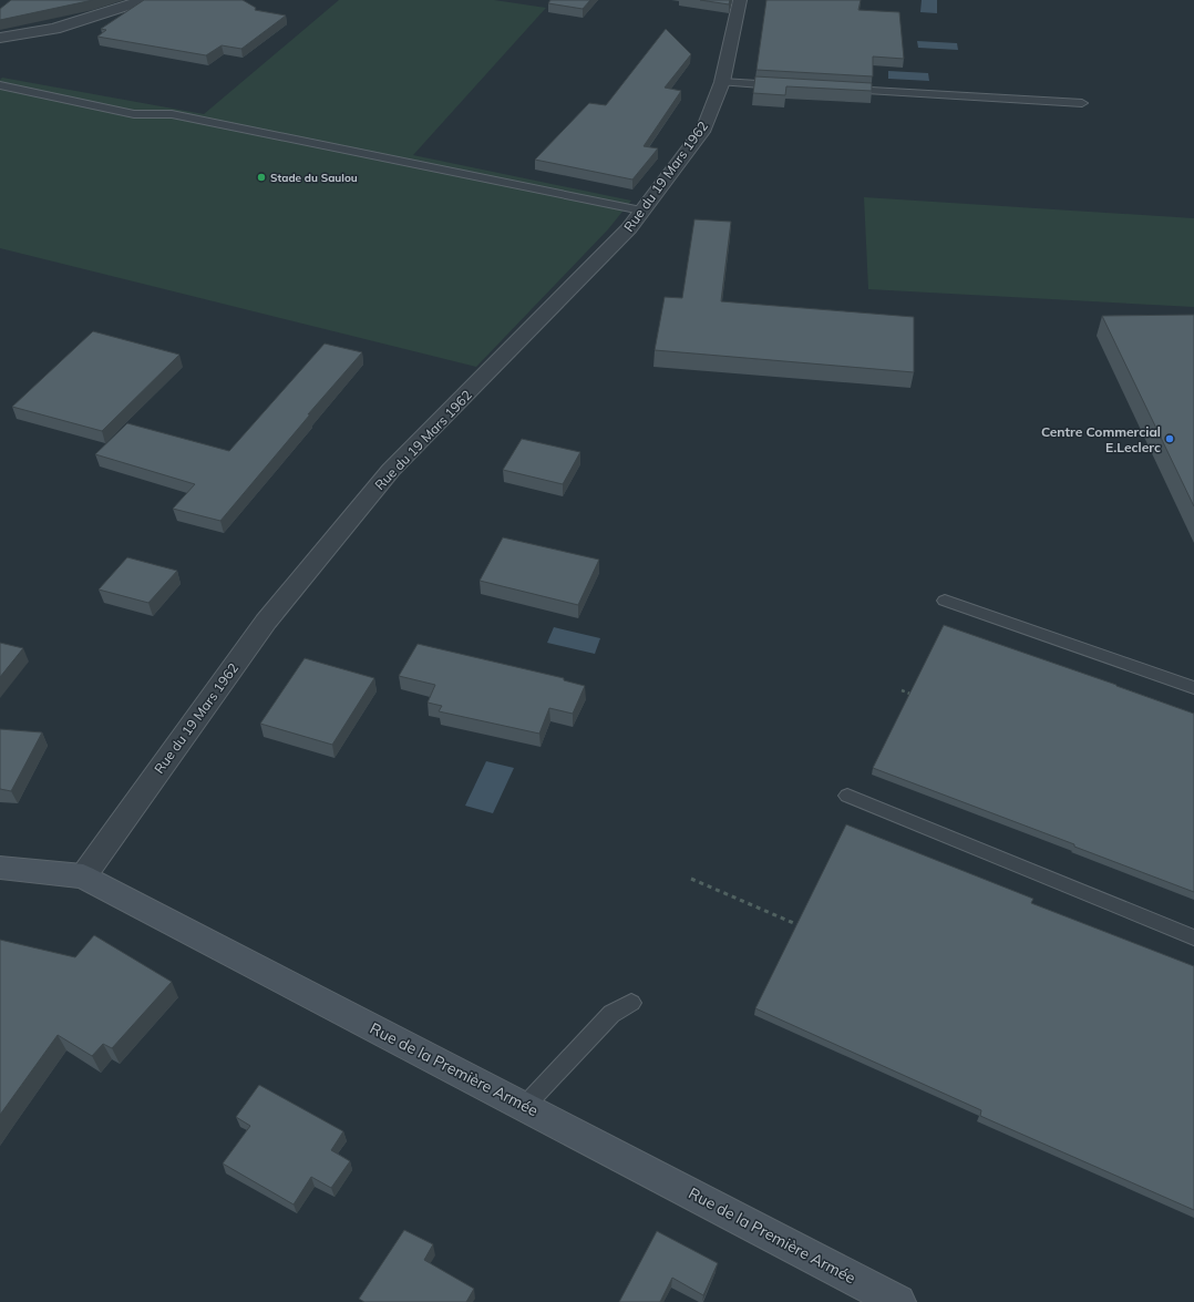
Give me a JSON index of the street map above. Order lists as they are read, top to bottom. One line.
{"streets":{"street":["Rue du 19 Mars 1962","Rue de la Première Armée"]},"crossings":[["Rue du 19 Mars 1962","Rue de la Première Armée"]],"places":["Stade du Saulou","Centre Commercial E.Leclerc"]}
